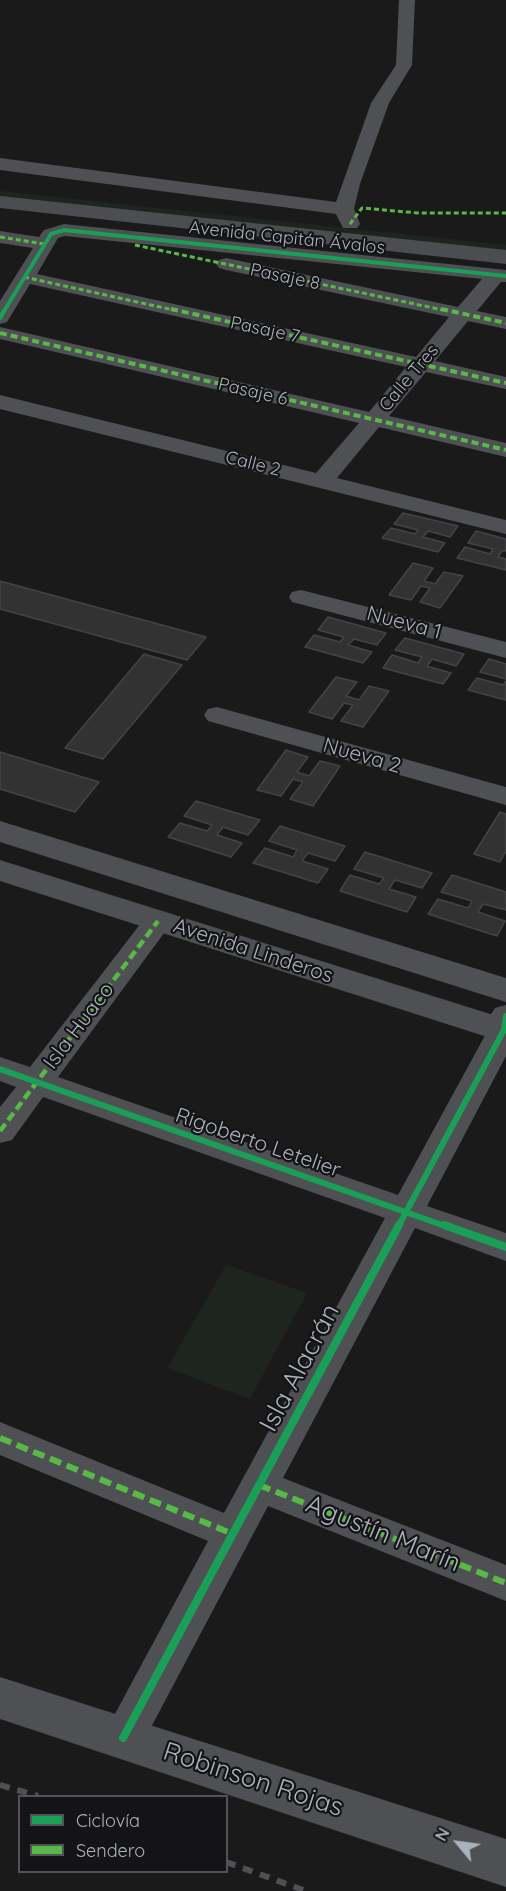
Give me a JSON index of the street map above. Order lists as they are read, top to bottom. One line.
{"streets":{"highway":["Avenida Capitán Ávalos"],"street":["Pasaje 8","Pasaje 7","Calle Tres","Pasaje 6","Calle 2","Nueva 1","Nueva 2","Avenida Linderos","Isla Huaco","Rigoberto Letelier","Isla Alacrán","Agustín Marín","Robinson Rojas"]},"crossings":[["Avenida Capitán Ávalos","Pasaje 8"],["Avenida Capitán Ávalos","Calle Tres"],["Pasaje 8","Calle Tres"],["Pasaje 7","Calle Tres"],["Calle Tres","Pasaje 6"],["Calle Tres","Calle 2"],["Avenida Linderos","Isla Huaco"],["Avenida Linderos","Isla Alacrán"],["Isla Huaco","Rigoberto Letelier"],["Rigoberto Letelier","Isla Alacrán"],["Isla Alacrán","Agustín Marín"],["Isla Alacrán","Robinson Rojas"]],"legend":["Ciclovía","Sendero"],"north":"top left"}
